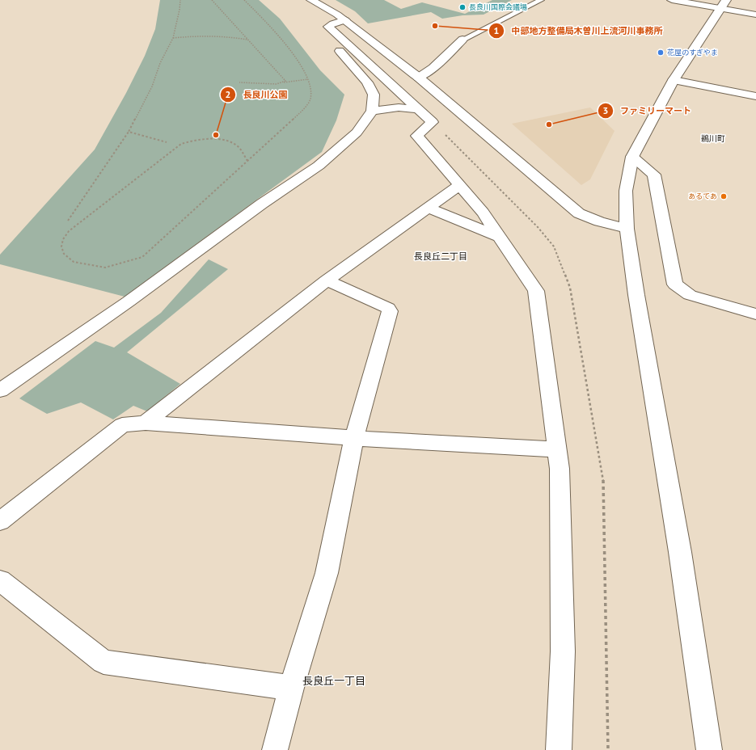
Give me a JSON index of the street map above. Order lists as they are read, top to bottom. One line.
{"districts":["鵜川町","長良丘二丁目","長良丘一丁目"],"places":["長良川国際会議場","中部地方整備局木曽川上流河川事務所","花屋のすぎやま","ファミリーマート","長良川公園","あるてあ"]}
